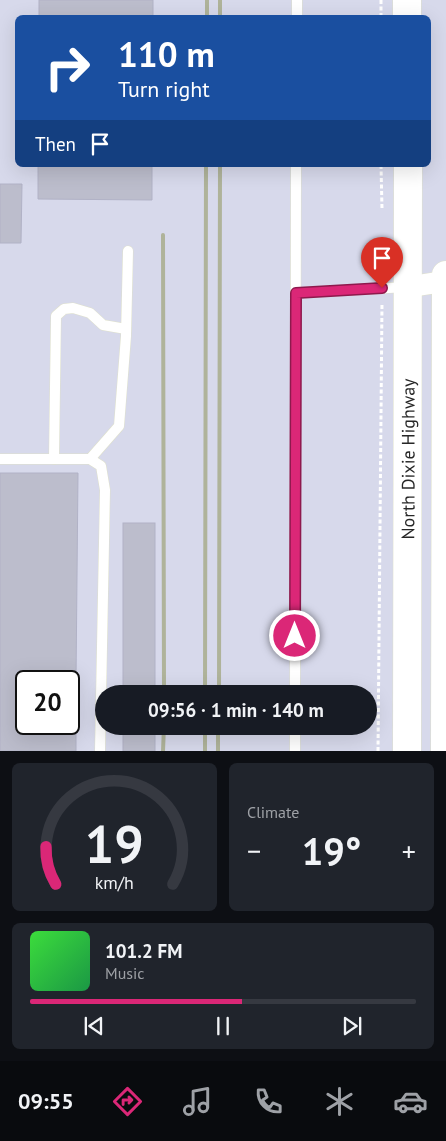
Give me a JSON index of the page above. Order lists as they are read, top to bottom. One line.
{"streets":{"main road":["North Dixie Highway"]},"page":{"turn":["110 m","Turn right"],"then":"Then","limit":"20","trip":"09:56 · 1 min · 140 m","tile":"Climate","heat":["−","19°","+"],"song":["101.2 FM","Music"],"tabs":"09:55","gauge":["19","km/h"]}}
